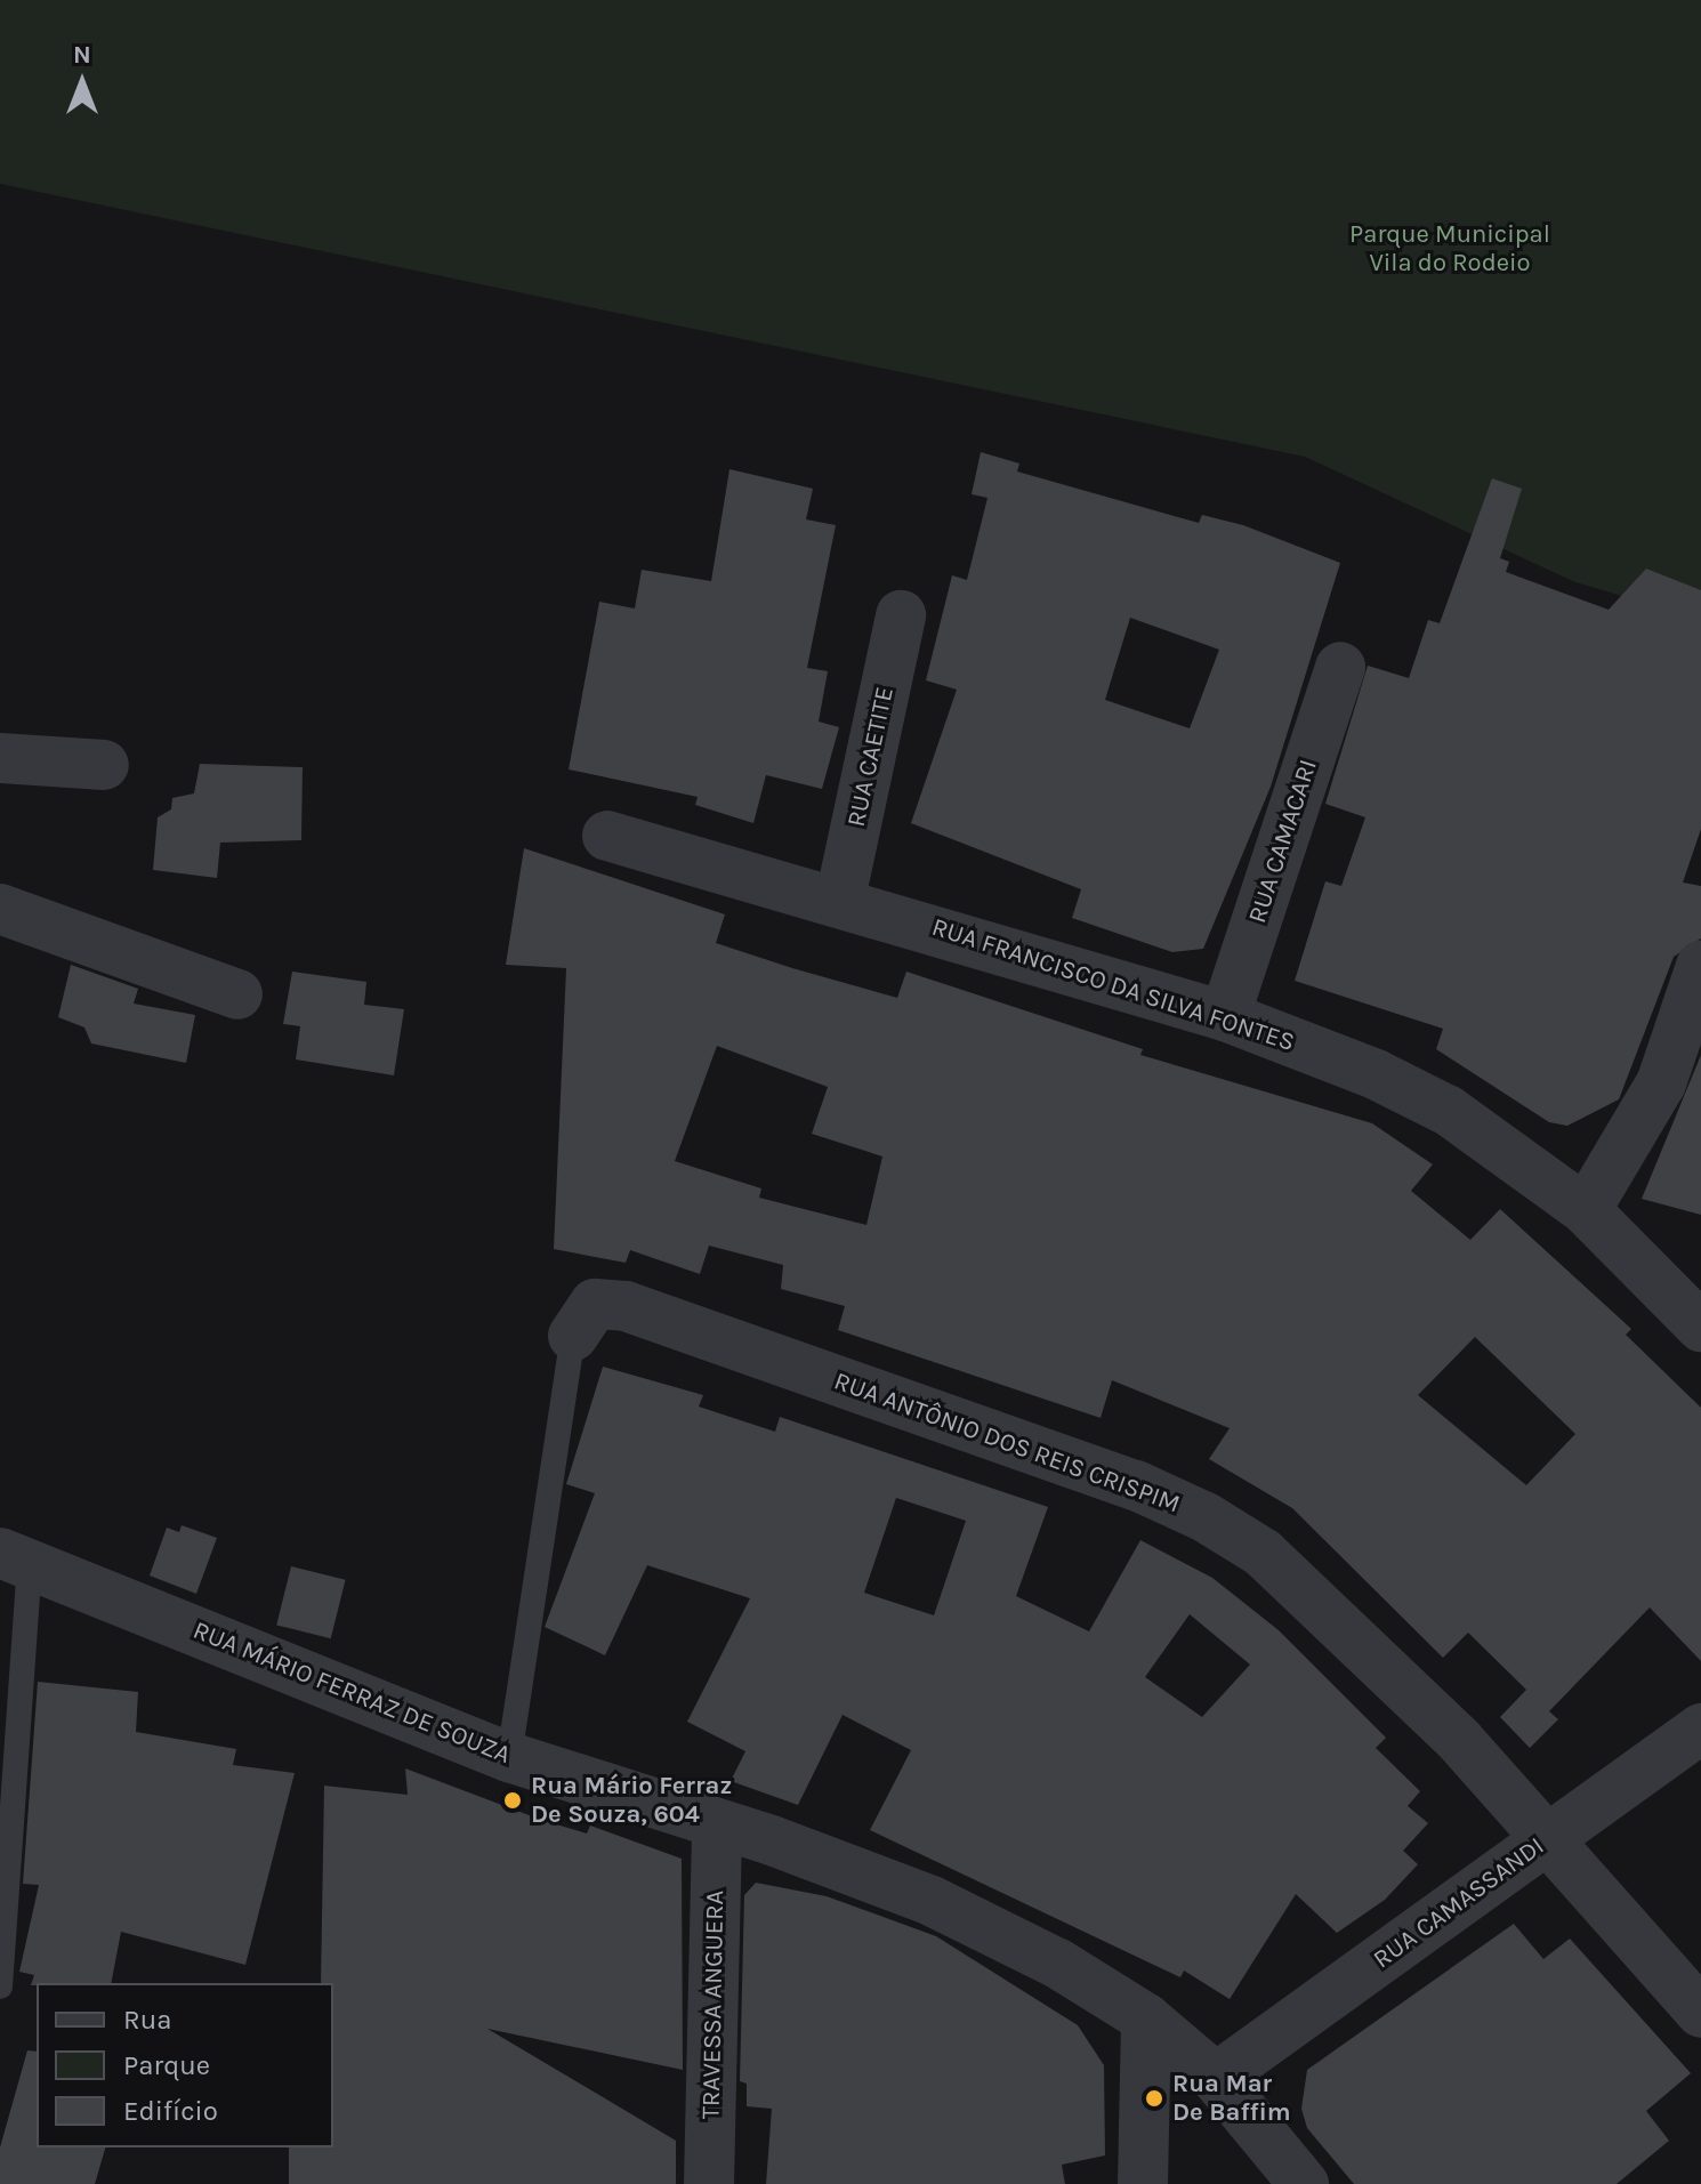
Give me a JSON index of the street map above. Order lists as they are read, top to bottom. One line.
{"streets":{"street":["RUA CAETITE","RUA CAMACARI","RUA FRANCISCO DA SILVA FONTES","RUA ANTÔNIO DOS REIS CRISPIM","RUA MÁRIO FERRAZ DE SOUZA","RUA CAMASSANDI","TRAVESSA ANGUERA"]},"crossings":[["RUA CAETITE","RUA FRANCISCO DA SILVA FONTES"],["RUA CAMACARI","RUA FRANCISCO DA SILVA FONTES"],["RUA ANTÔNIO DOS REIS CRISPIM","RUA CAMASSANDI"],["RUA MÁRIO FERRAZ DE SOUZA","RUA CAMASSANDI"],["RUA MÁRIO FERRAZ DE SOUZA","TRAVESSA ANGUERA"]],"parks":["Parque Municipal Vila do Rodeio"],"places":["Rua Mário Ferraz De Souza, 604","Rua Mar De Baffim"],"legend":["Rua","Parque","Edifício"],"north":"top"}
